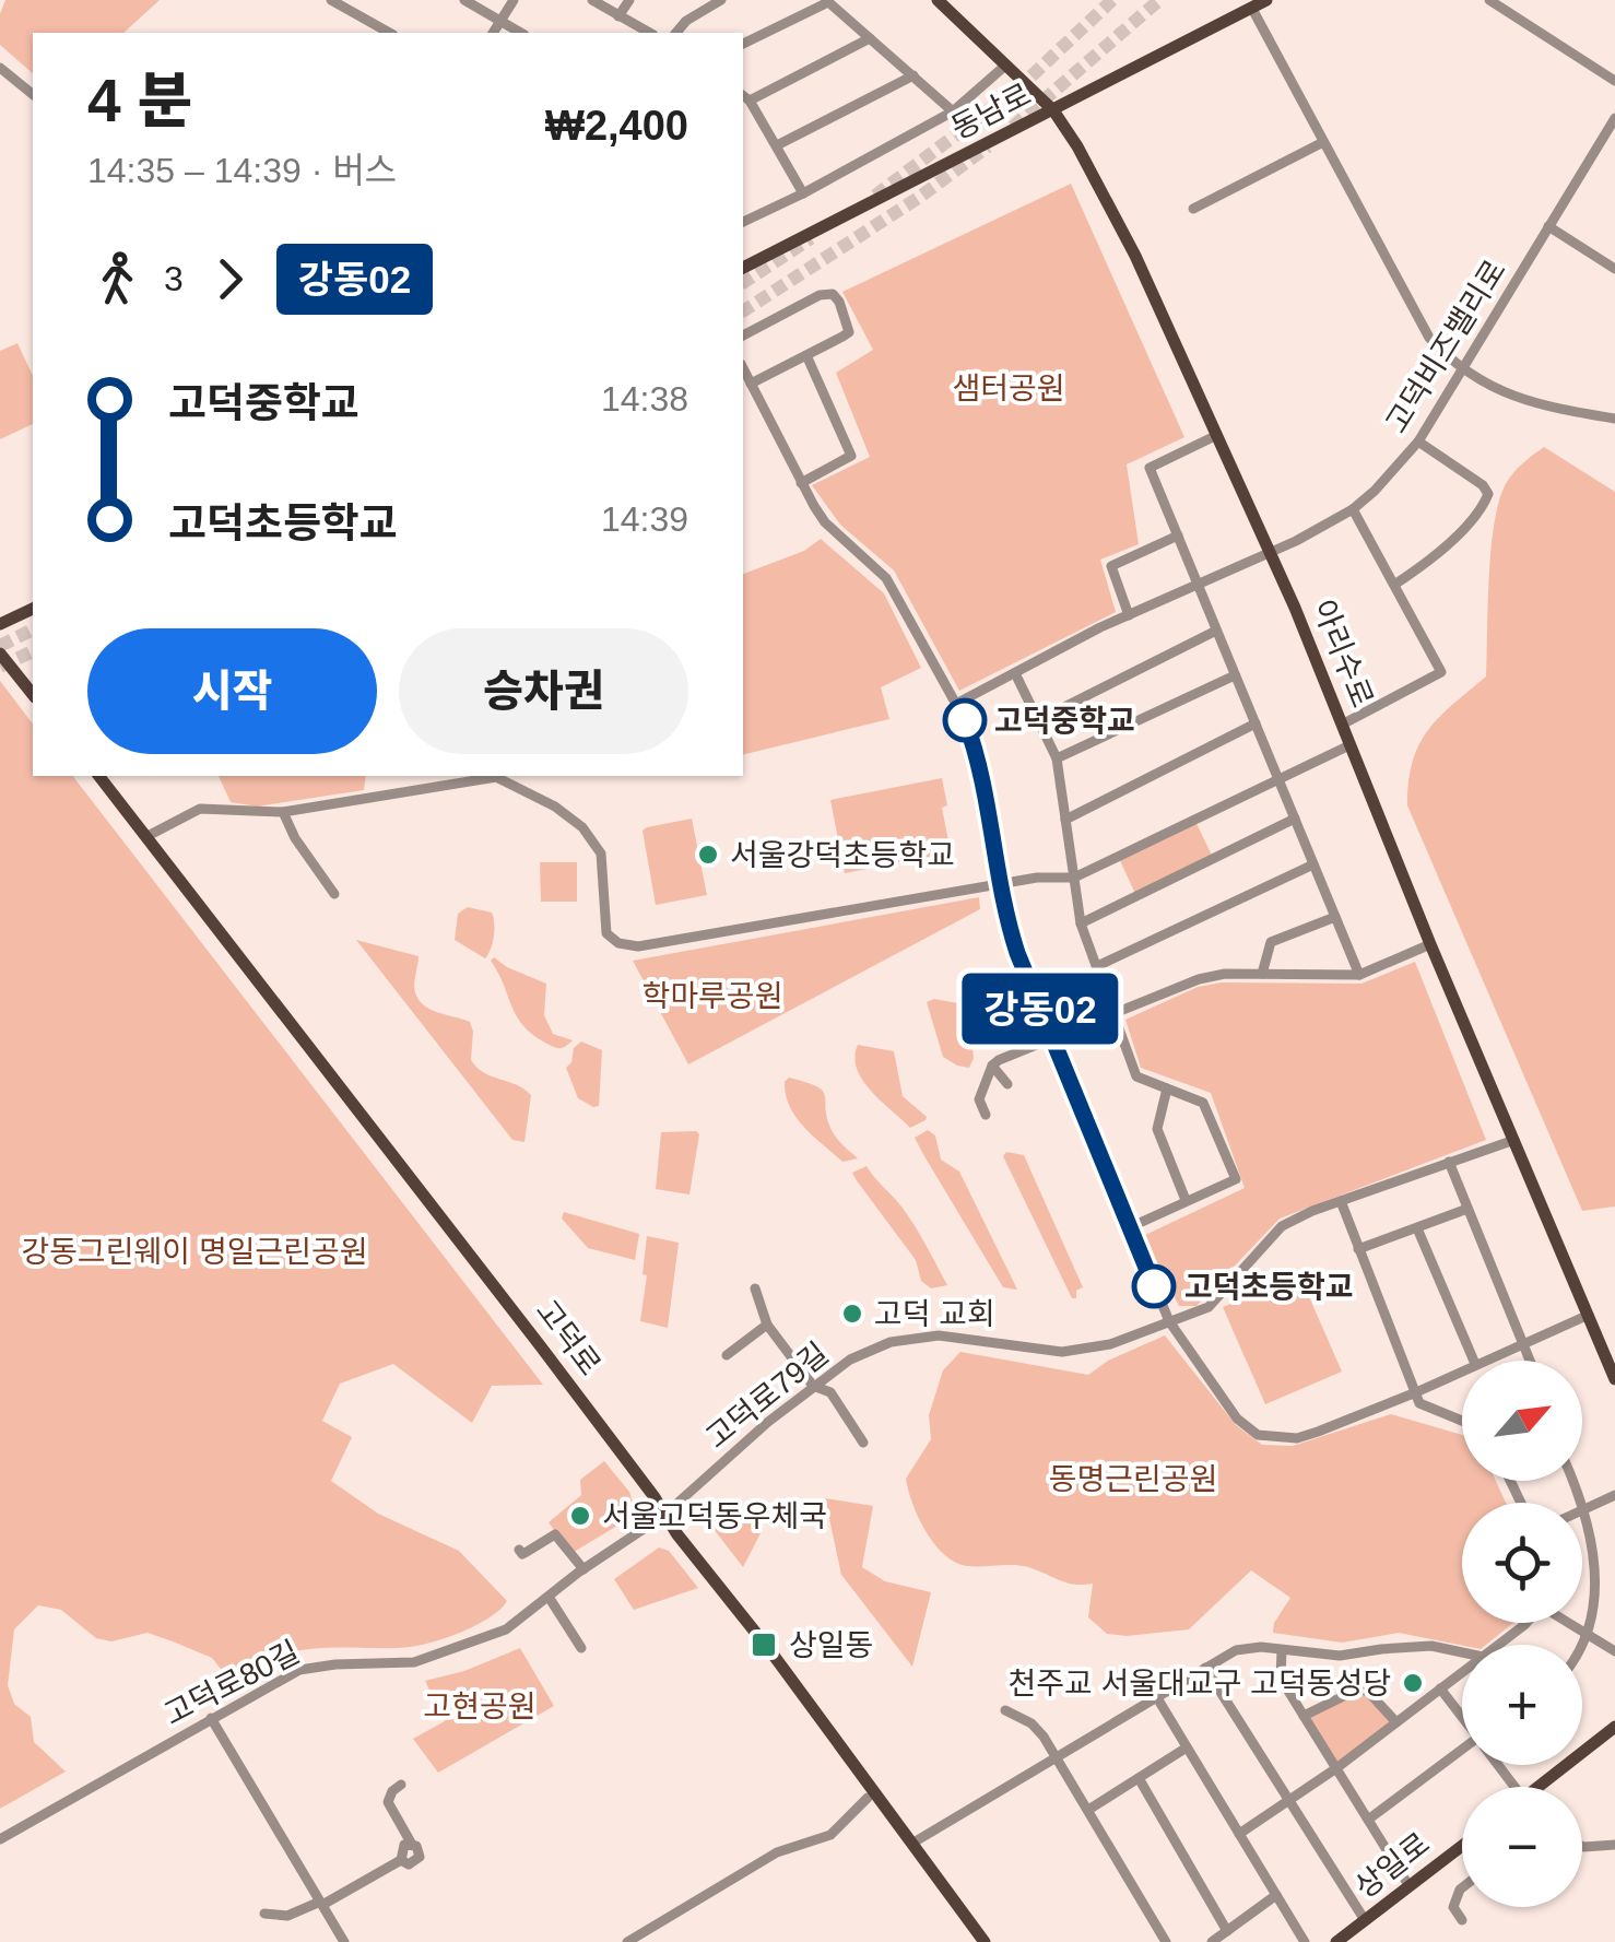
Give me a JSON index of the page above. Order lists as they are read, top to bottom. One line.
{"streets":{"main road":["동남로","아리수로","고덕로","상일로"],"street":["고덕비즈밸리로","고덕로79길","고덕로80길"]},"crossings":[["동남로","아리수로"],["고덕비즈밸리로","아리수로"],["아리수로","고덕로79길"],["고덕로","고덕로79길"],["고덕로","고덕로80길"],["고덕로79길","고덕로80길"]],"parks":["샘터공원","학마루공원","강동그린웨이 명일근린공원","동명근린공원","고현공원"],"places":{"other":["고덕중학교","서울강덕초등학교","고덕초등학교","고덕 교회","서울고덕동우체국","천주교 서울대교구 고덕동성당"],"transit":["상일동"]},"lines":["bus line 강동02"],"north":"top right","page":{"on_map":"강동02","heading":["4 분","14:35 – 14:39 · 버스","₩2,400"],"legs":["3","강동02"],"list":[{"name":"고덕중학교","value":"14:38"},{"name":"고덕초등학교","value":"14:39"}],"buttons":["시작","승차권"],"map_buttons":["+","−"]}}
